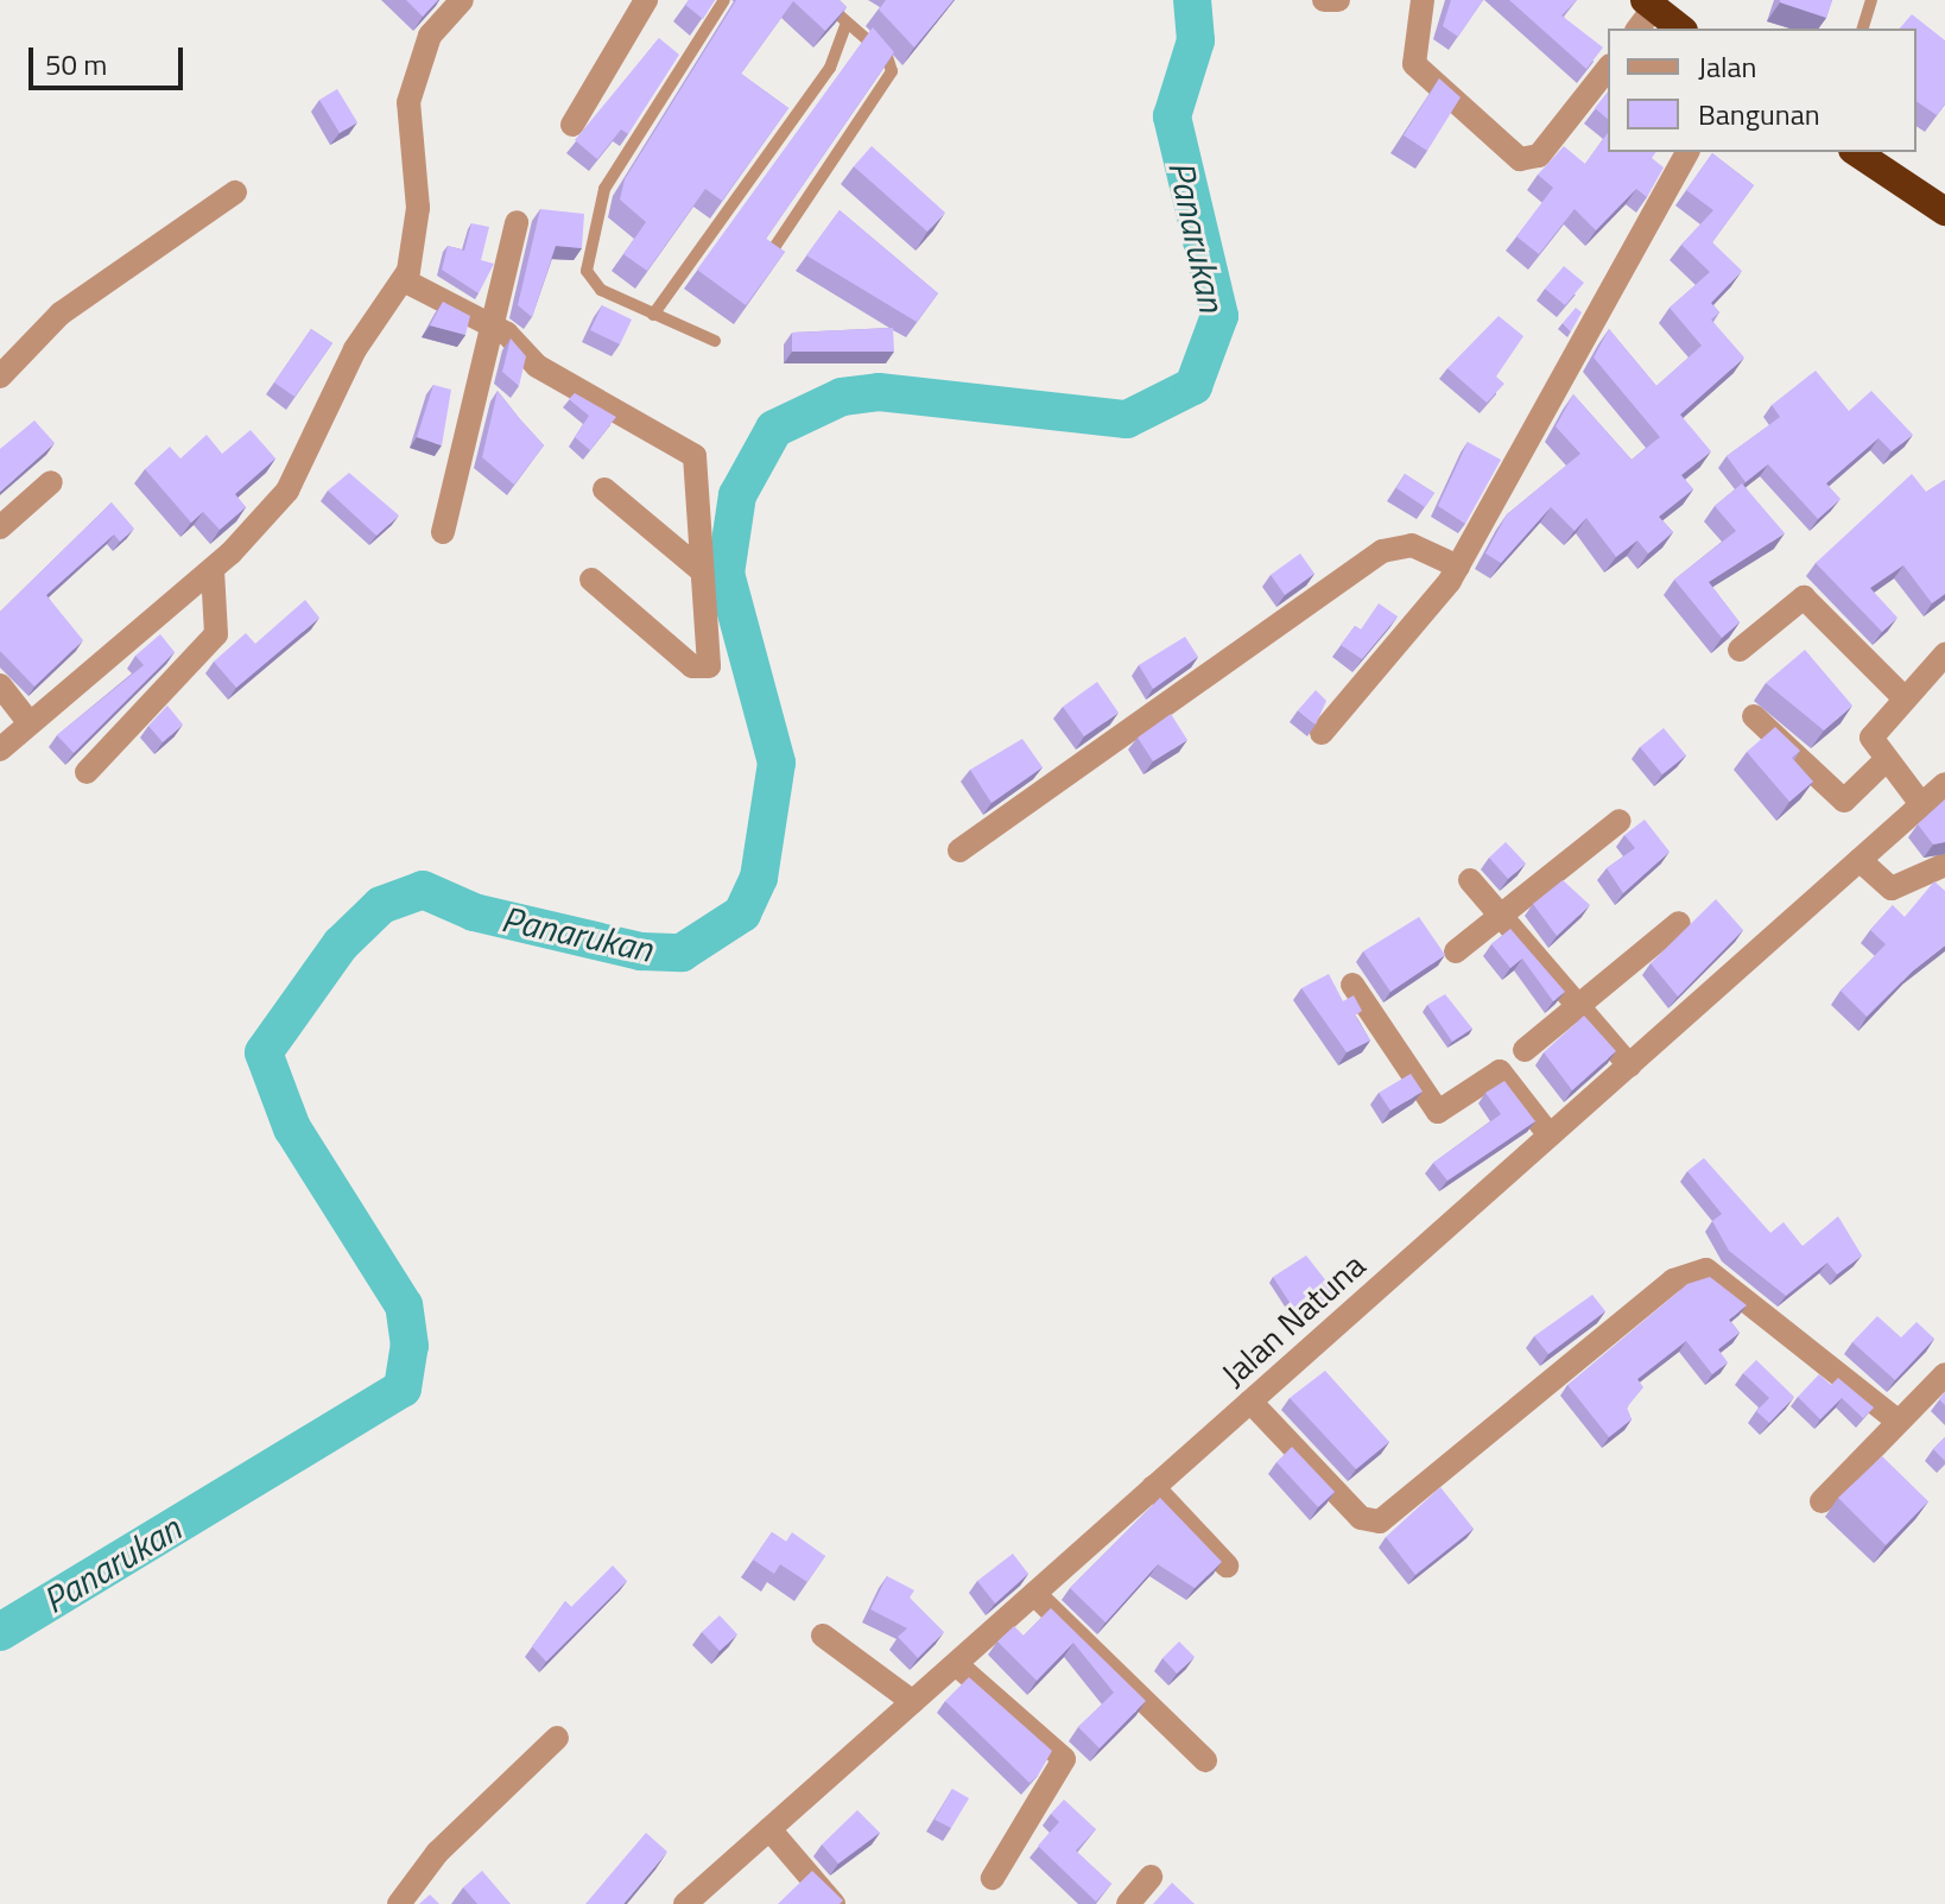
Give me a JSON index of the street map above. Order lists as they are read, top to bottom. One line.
{"streets":{"street":["Jalan Natuna"]},"water":["Panarukan"],"legend":["Jalan","Bangunan"],"scale_bar":"50 m"}
